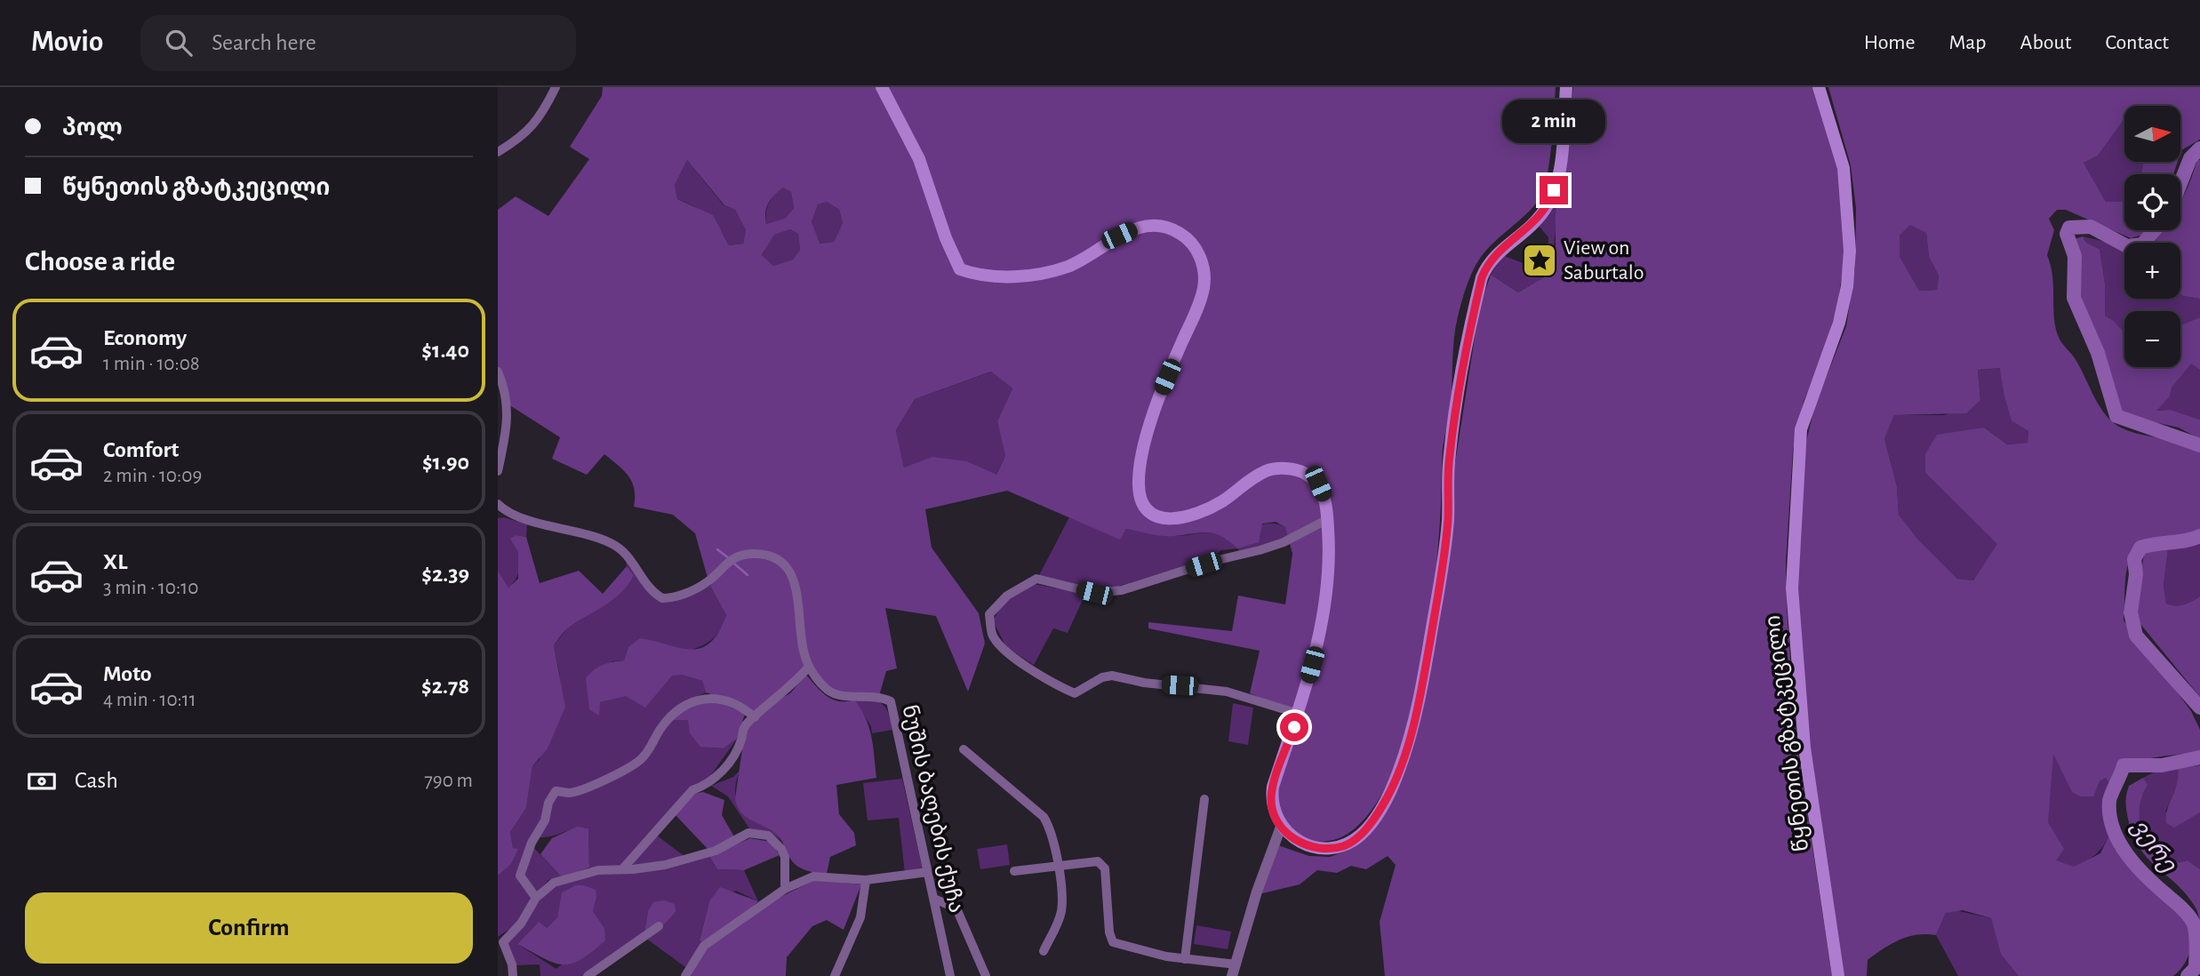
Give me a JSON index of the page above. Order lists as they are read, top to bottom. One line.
{"streets":{"main road":["წყნეთის გზატკეცილი"],"street":["ნუშის ბაღების ქუჩა"]},"water":["ვერე"],"places":{"place":["View on Saburtalo"]},"north":"right","page":{"header":"Movio","search":"Search here","nav":["Home","Map","About","Contact"],"banner":["პოლ","წყნეთის გზატკეცილი"],"bubble":"2 min","map_buttons":["+","−"],"heading":"Choose a ride","list":[{"name":"Economy","note":"1 min · 10:08","value":"$1.40"},{"name":"Comfort","note":"2 min · 10:09","value":"$1.90"},{"name":"XL","note":"3 min · 10:10","value":"$2.39"},{"name":"Moto","note":"4 min · 10:11","value":"$2.78"}],"pay":["Cash","790 m"],"buttons":"Confirm"}}
